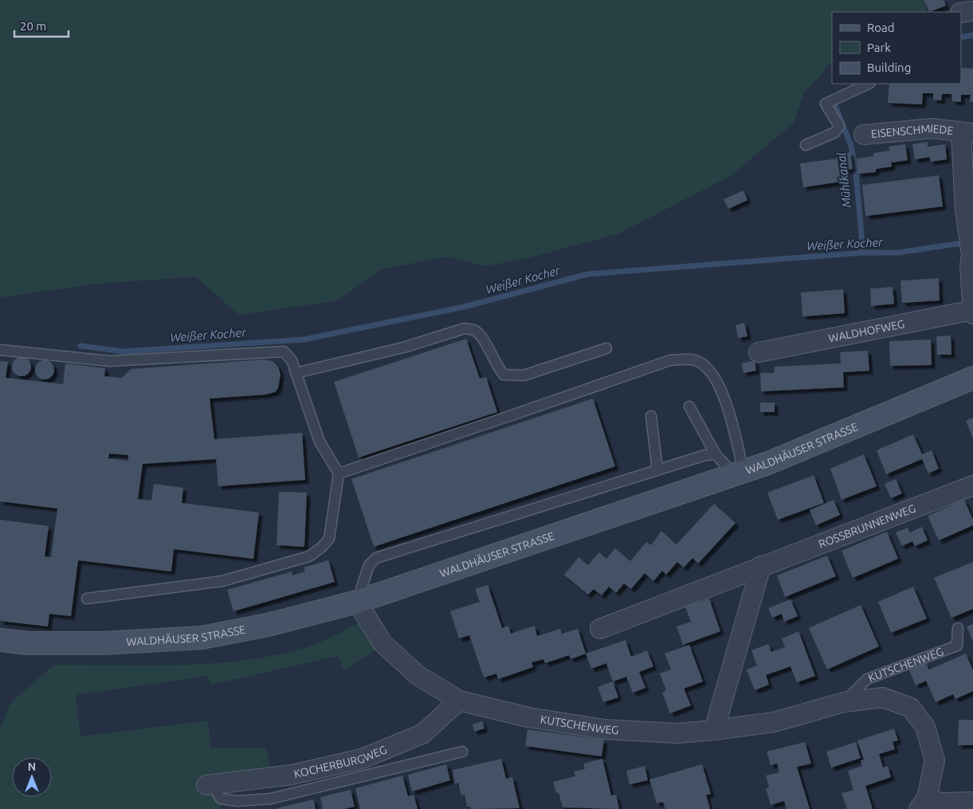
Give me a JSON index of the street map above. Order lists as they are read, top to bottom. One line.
{"streets":{"street":["EISENSCHMIEDE","WALDHOFWEG","WALDHÄUSER STRASSE","ROSSBRUNNENWEG","KUTSCHENWEG","KOCHERBURGWEG"]},"crossings":[["WALDHÄUSER STRASSE","KUTSCHENWEG"],["KUTSCHENWEG","KOCHERBURGWEG"]],"water":["Mühlkanal","Weißer Kocher"],"legend":["Road","Park","Building"],"scale_bar":"20 m","north":"top"}
